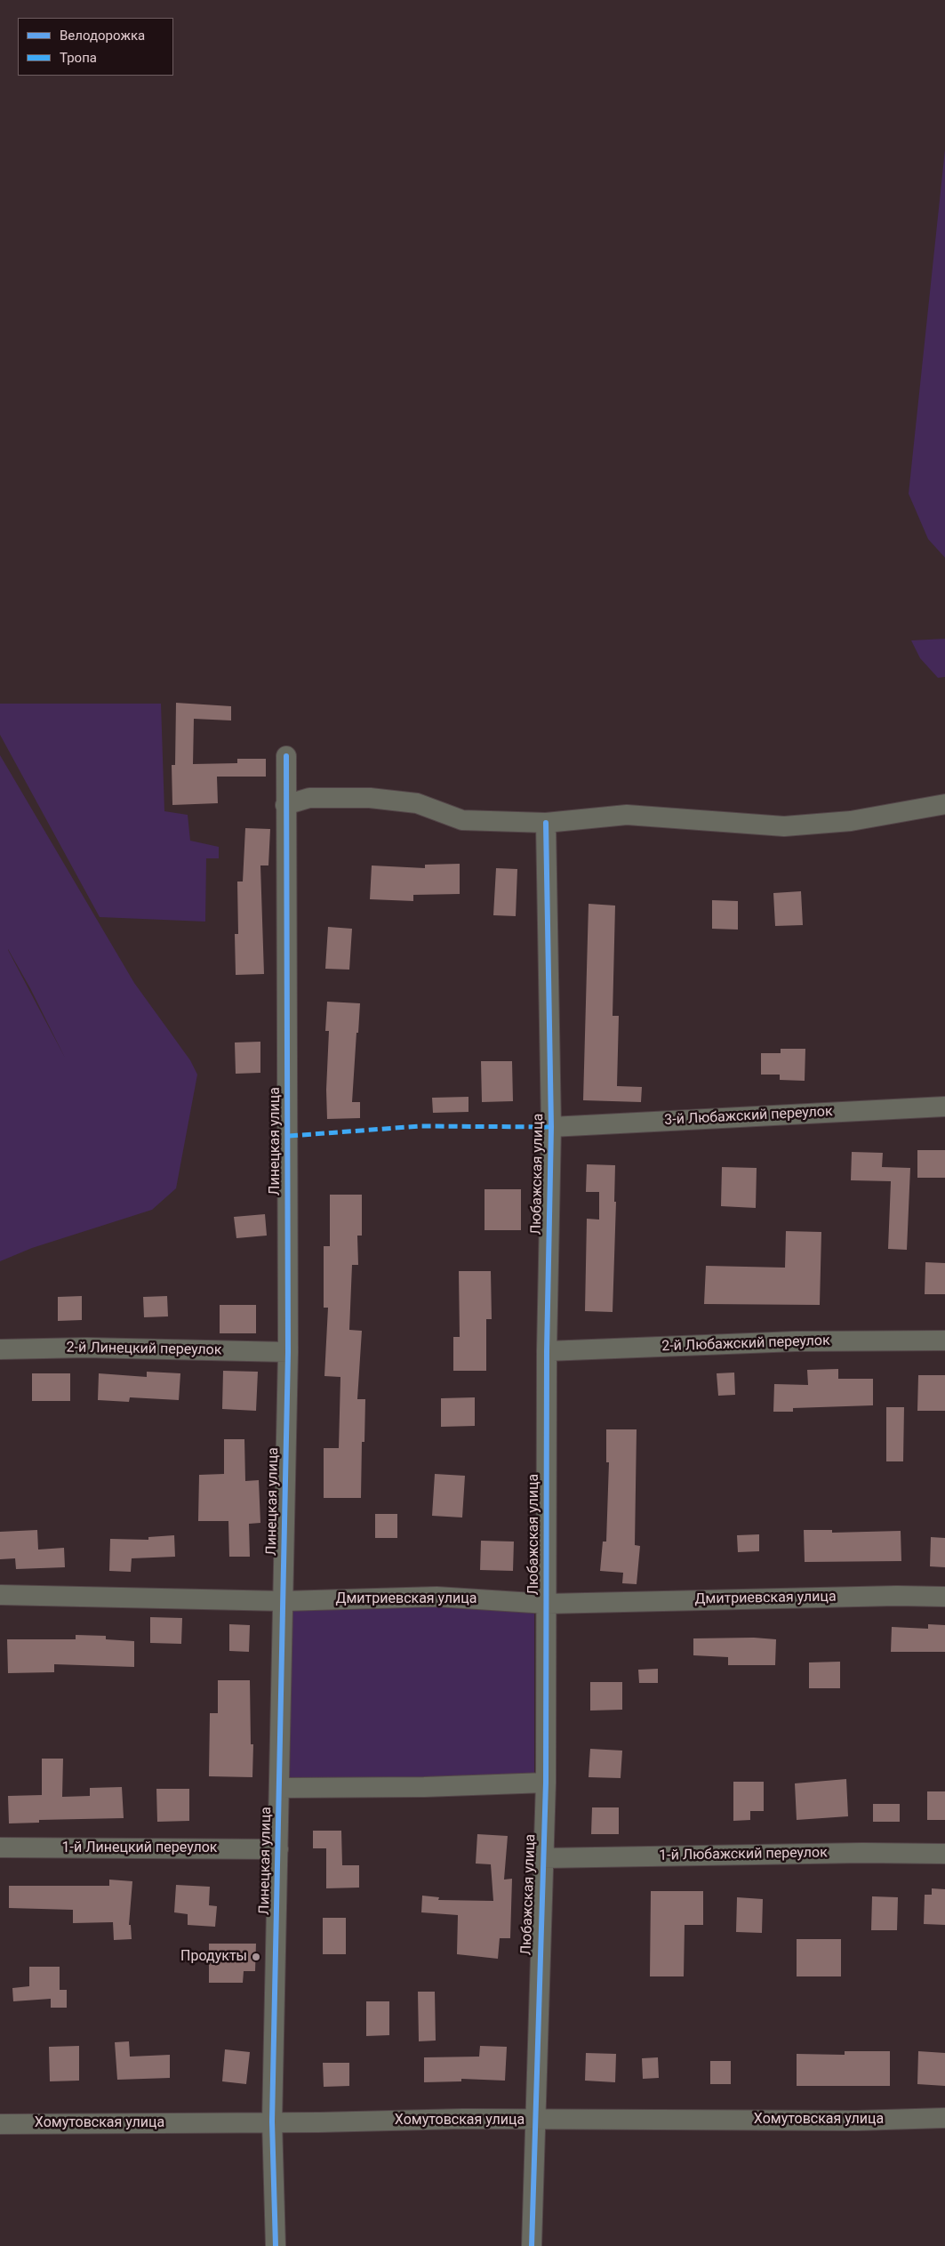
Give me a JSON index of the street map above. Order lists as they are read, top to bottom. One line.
{"streets":{"street":["3-й Любажский переулок","Линецкая улица","Любажская улица","2-й Любажский переулок","2-й Линецкий переулок","Дмитриевская улица","1-й Линецкий переулок","1-й Любажский переулок","Хомутовская улица"]},"crossings":[["3-й Любажский переулок","Любажская улица"],["Линецкая улица","2-й Линецкий переулок"],["Линецкая улица","Дмитриевская улица"],["Линецкая улица","1-й Линецкий переулок"],["Линецкая улица","Хомутовская улица"],["Любажская улица","2-й Любажский переулок"],["Любажская улица","Дмитриевская улица"],["Любажская улица","1-й Любажский переулок"],["Любажская улица","Хомутовская улица"]],"places":["Продукты"],"legend":["Велодорожка","Тропа"]}
